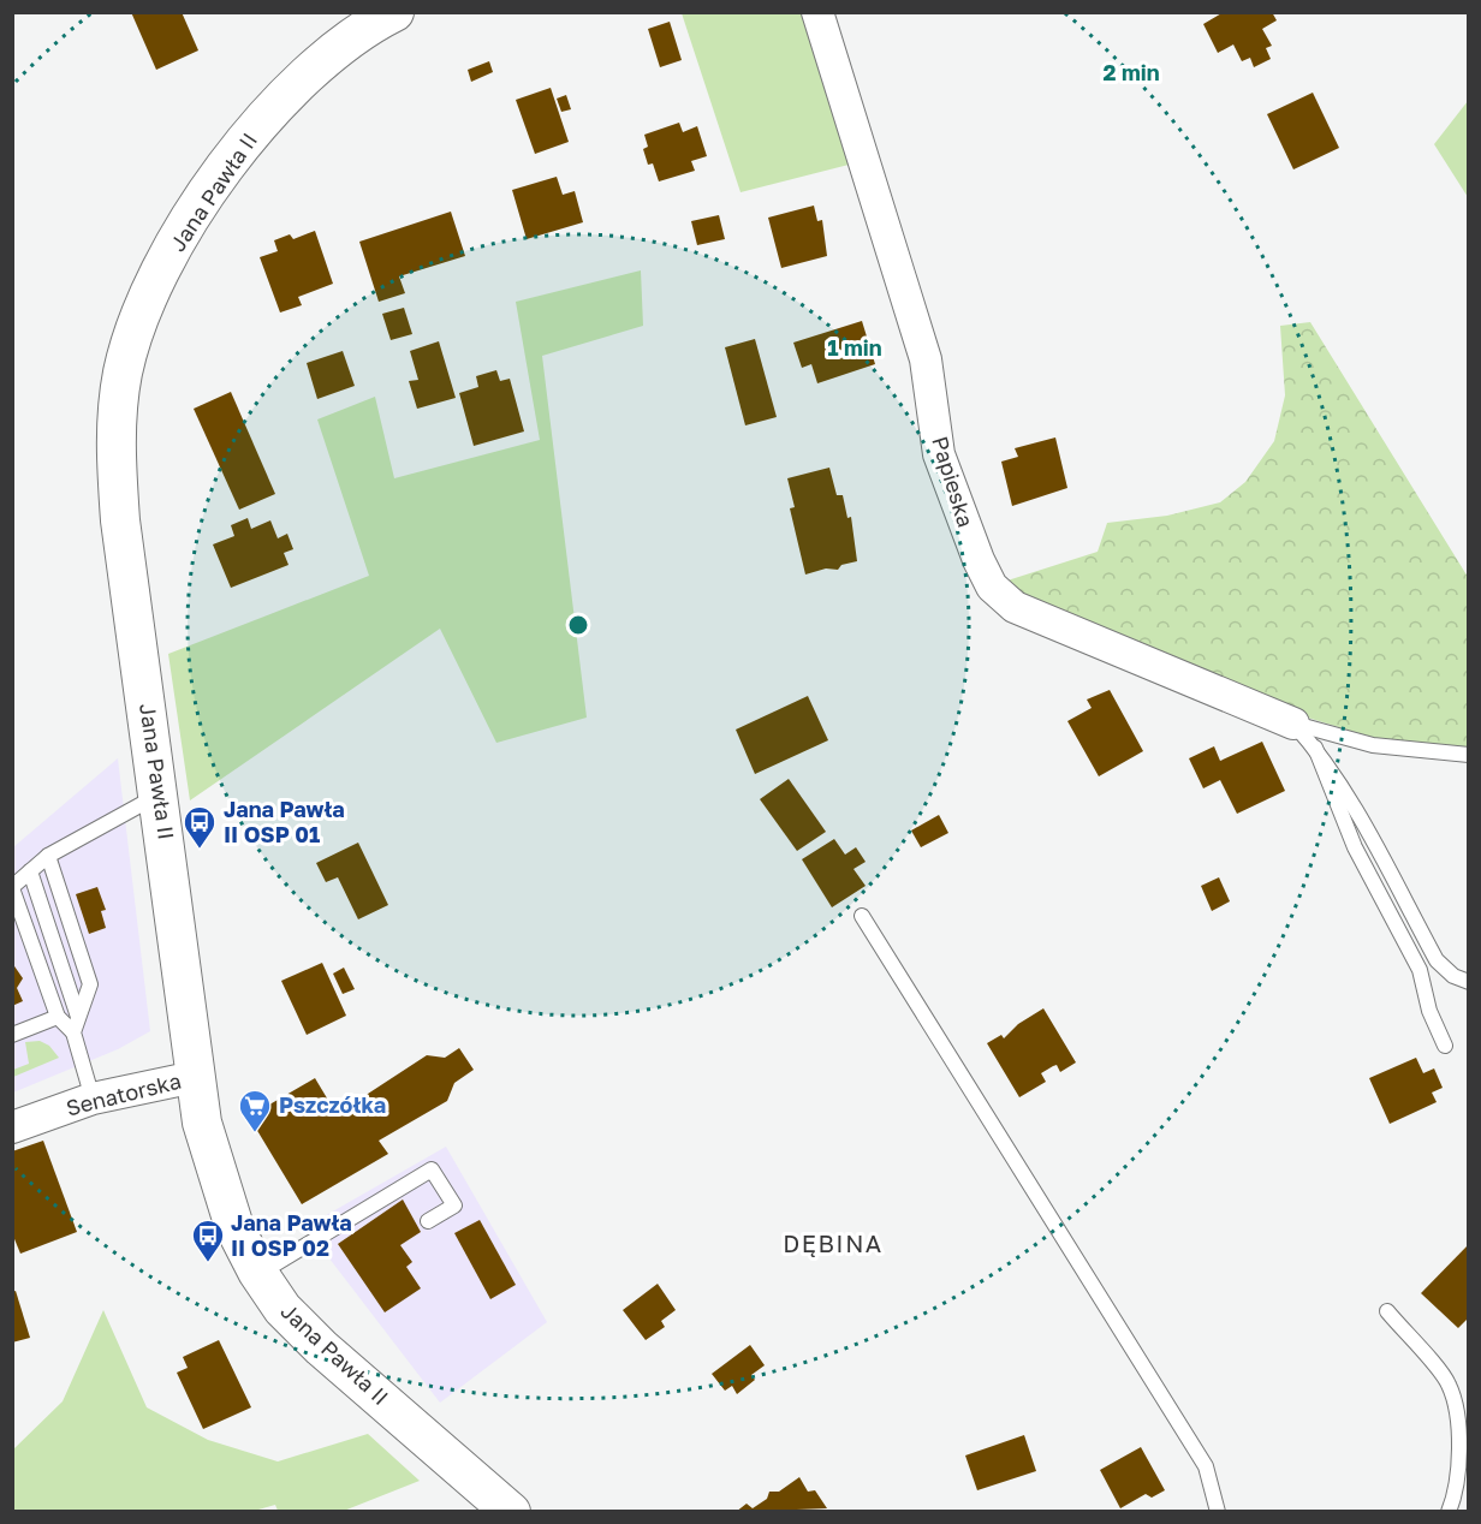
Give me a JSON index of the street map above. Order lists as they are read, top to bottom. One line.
{"streets":{"street":["Jana Pawła II","Papieska","Senatorska"]},"crossings":[["Jana Pawła II","Senatorska"]],"districts":["DĘBINA"],"places":{"bus stop":["Jana Pawła II OSP 01","Jana Pawła II OSP 02"],"supermarket":["Pszczółka"]},"rings":["2 min","1 min"]}
